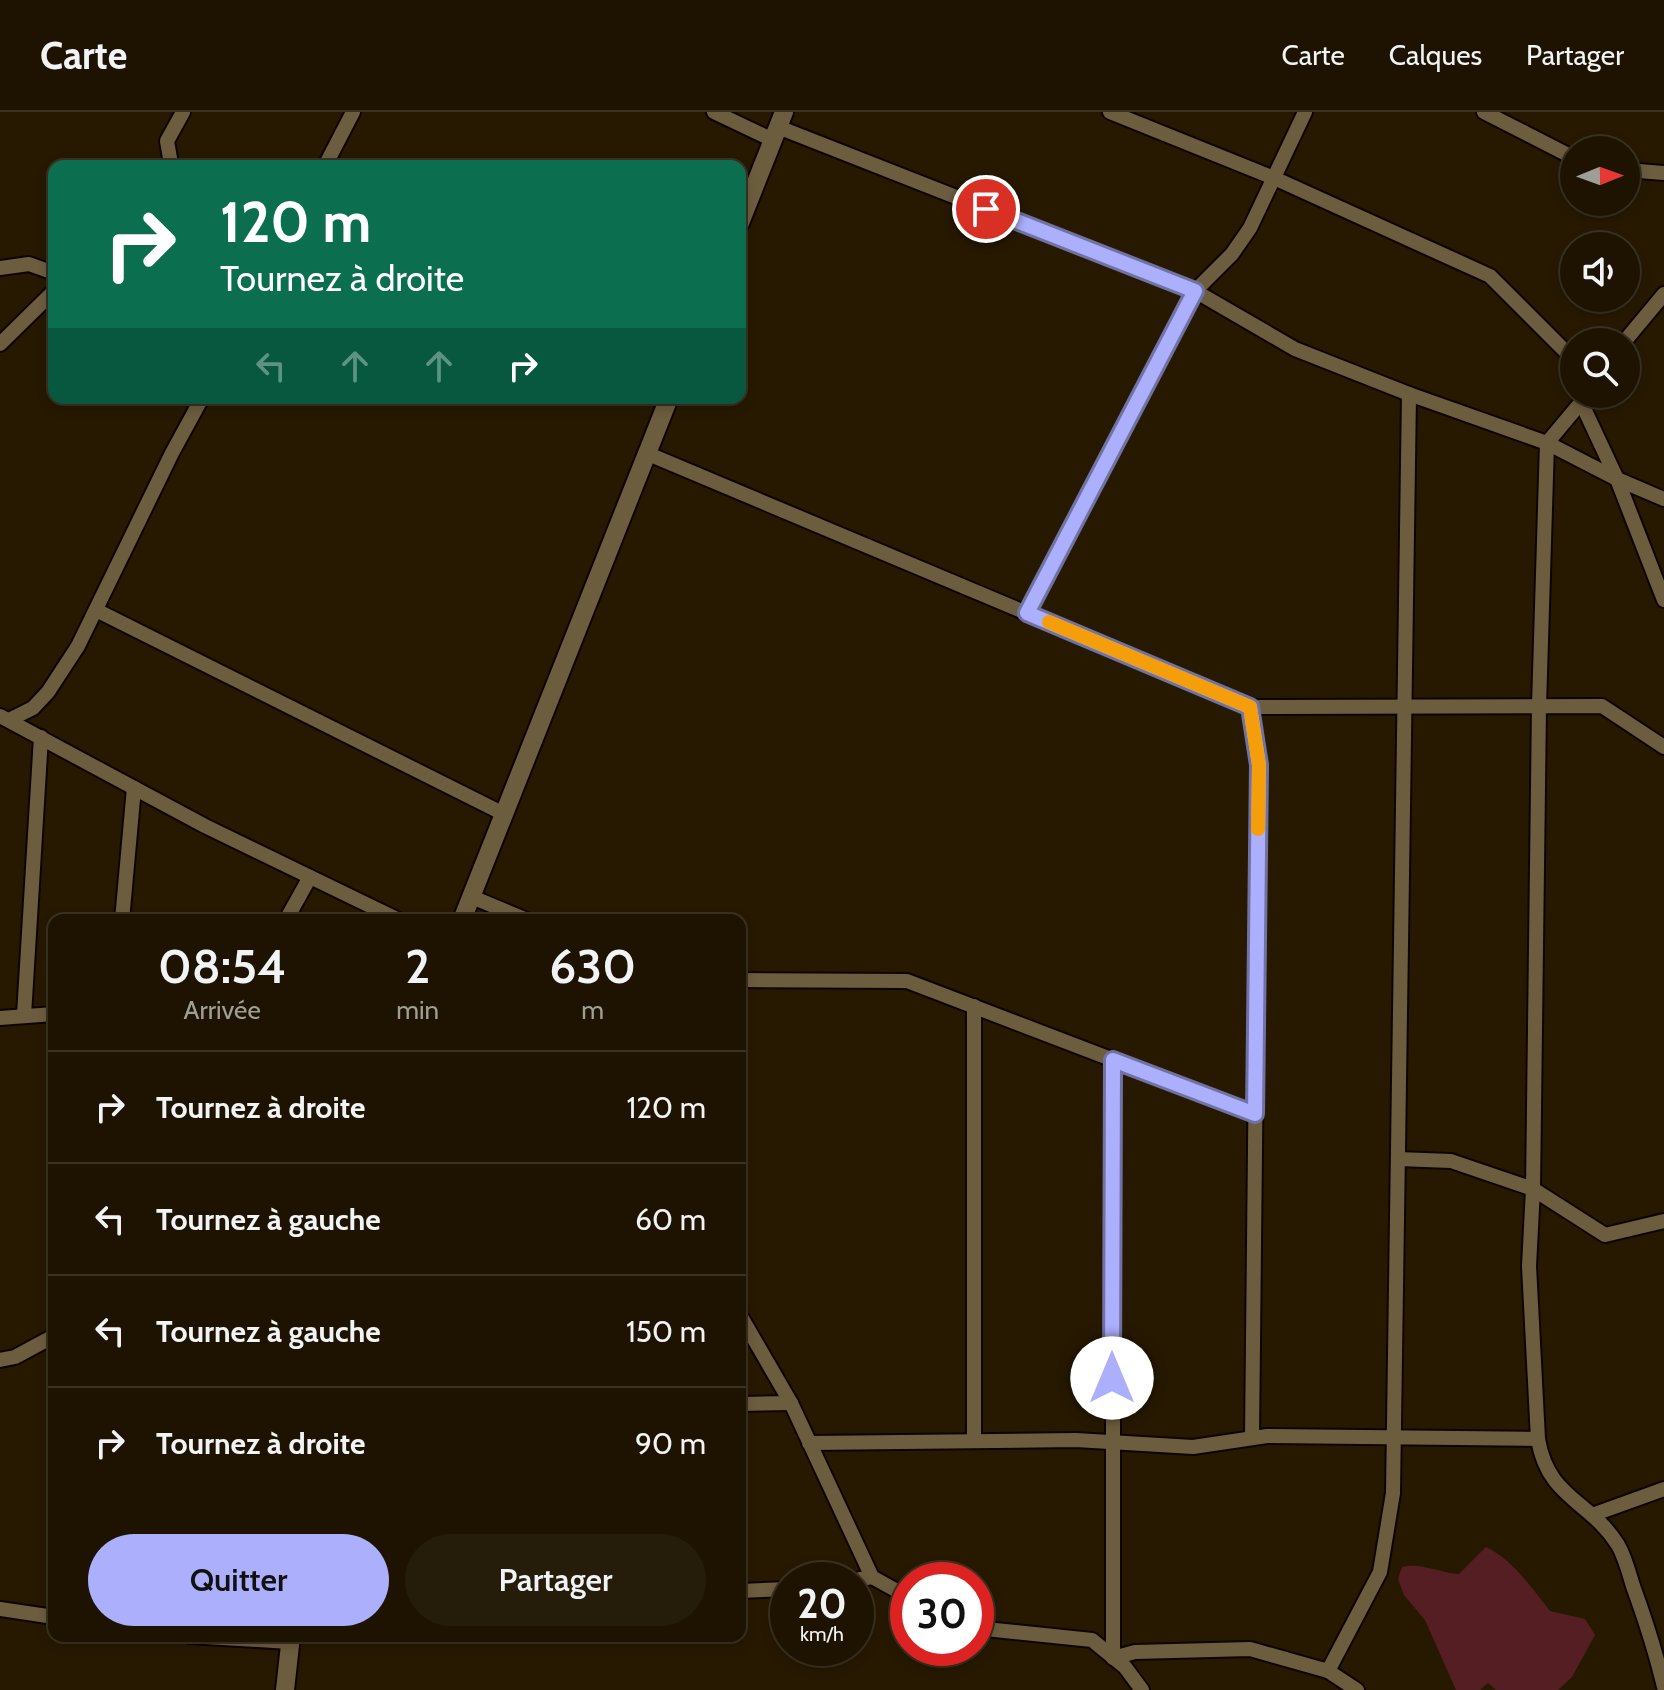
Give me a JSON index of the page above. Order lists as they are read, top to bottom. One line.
{"north":"right","page":{"header":"Carte","nav":["Carte","Calques","Partager"],"turn":["120 m","Tournez à droite"],"eta":["08:54","Arrivée","2","min","630","m"],"list":[{"name":"Tournez à droite","value":"120 m"},{"name":"Tournez à gauche","value":"60 m"},{"name":"Tournez à gauche","value":"150 m"},{"name":"Tournez à droite","value":"90 m"}],"buttons":["Quitter","Partager"],"speed":"20 km/h","limit":"30"}}
